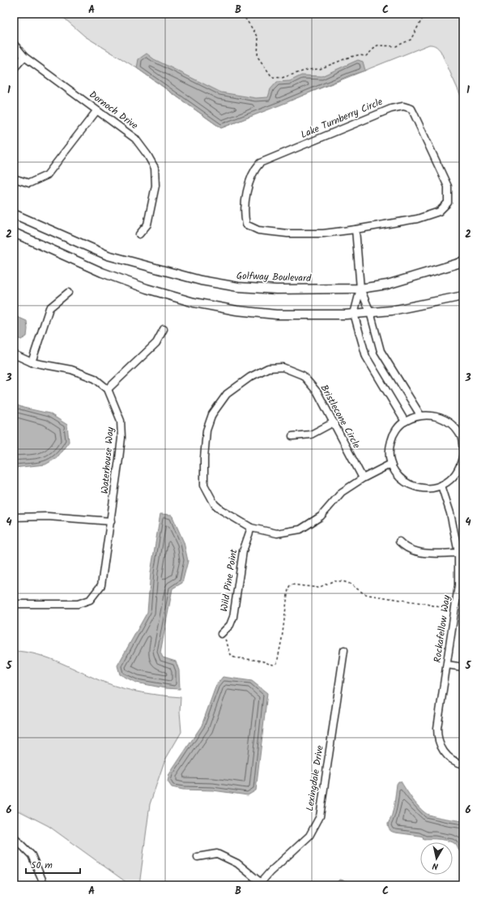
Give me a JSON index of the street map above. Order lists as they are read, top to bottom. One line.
{"streets":{"street":["Dornoch Drive","Lake Turnberry Circle","Golfway Boulevard","Bristlecone Circle","Waterhouse Way","Wild Pine Point","Rockafellow Way","Lexingdale Drive"]},"crossings":[["Bristlecone Circle","Wild Pine Point"],["Bristlecone Circle","Rockafellow Way"]],"scale_bar":"50 m","north":"bottom","grid":{"columns":["A","B","C"],"rows":["1","2","3","4","5","6"]}}
